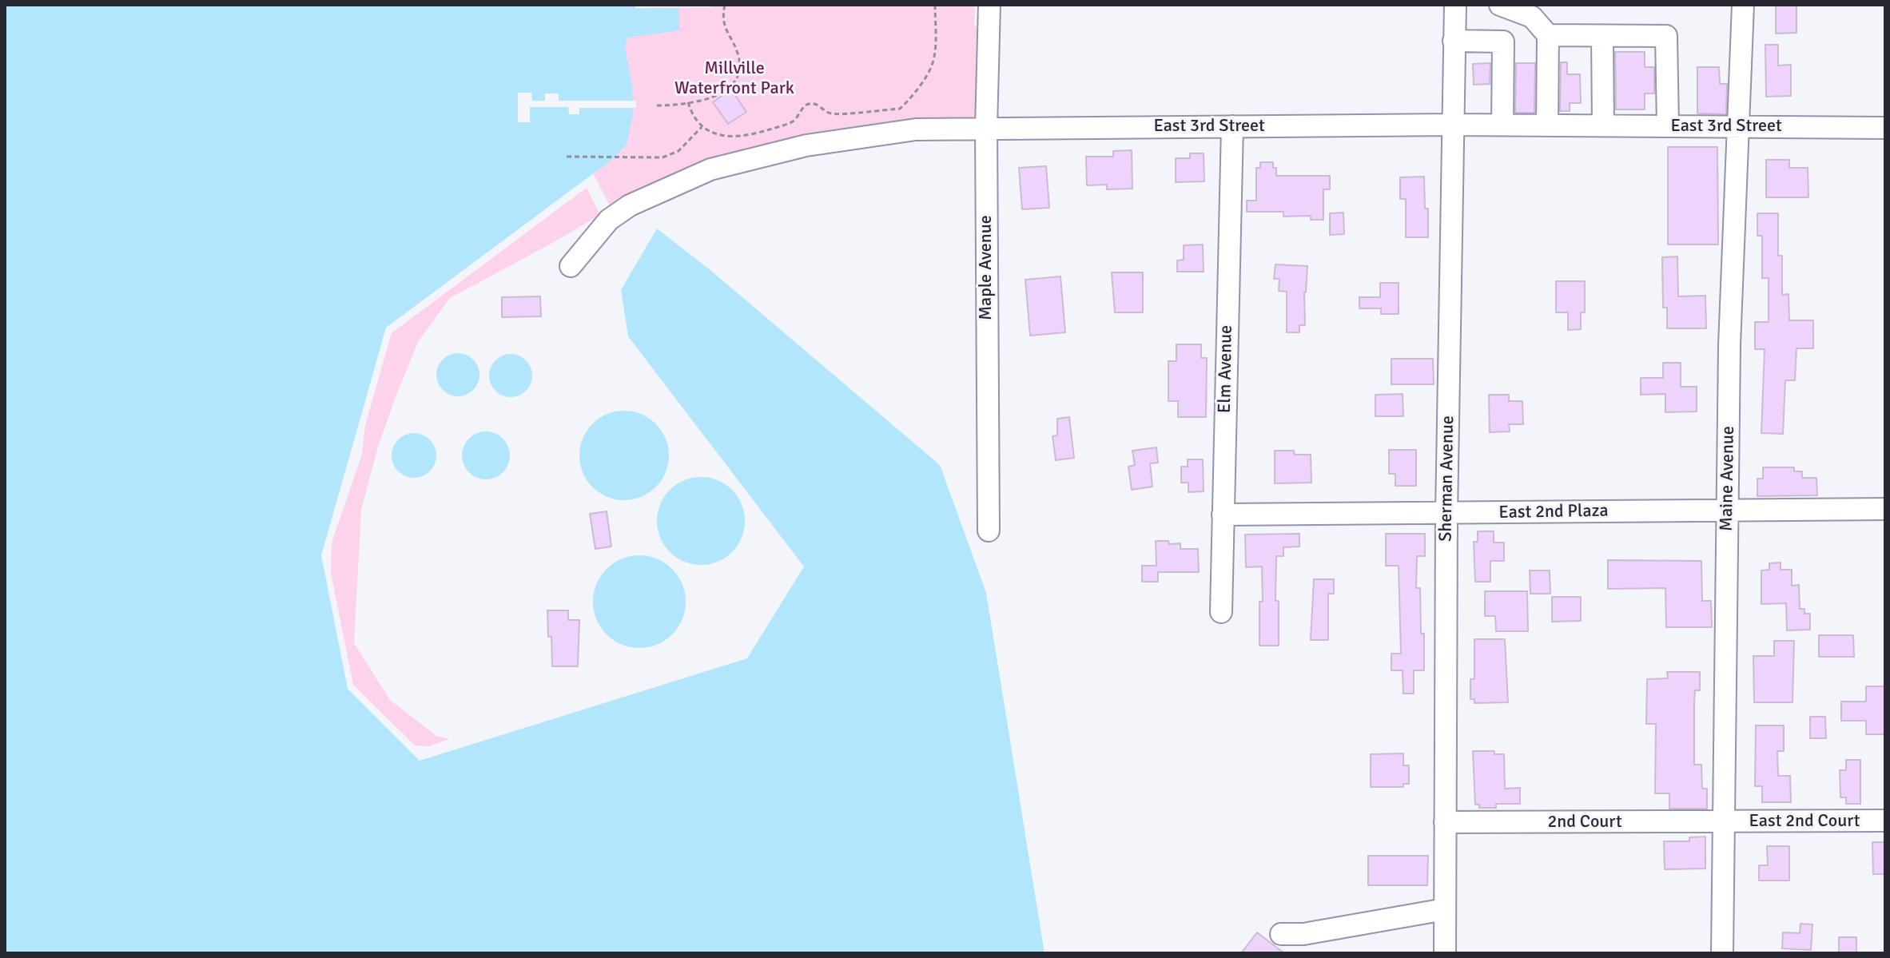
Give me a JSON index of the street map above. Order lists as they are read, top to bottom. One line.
{"streets":{"street":["East 3rd Street","Maple Avenue","Elm Avenue","Sherman Avenue","Maine Avenue","East 2nd Plaza","East 2nd Court","2nd Court"]},"crossings":[["East 3rd Street","Maple Avenue"],["East 3rd Street","Elm Avenue"],["East 3rd Street","Sherman Avenue"],["East 3rd Street","Maine Avenue"],["Elm Avenue","East 2nd Plaza"],["Sherman Avenue","East 2nd Plaza"],["Sherman Avenue","2nd Court"],["Maine Avenue","East 2nd Plaza"],["Maine Avenue","East 2nd Court"],["Maine Avenue","2nd Court"],["East 2nd Court","2nd Court"]],"parks":["Millville Waterfront Park"]}
